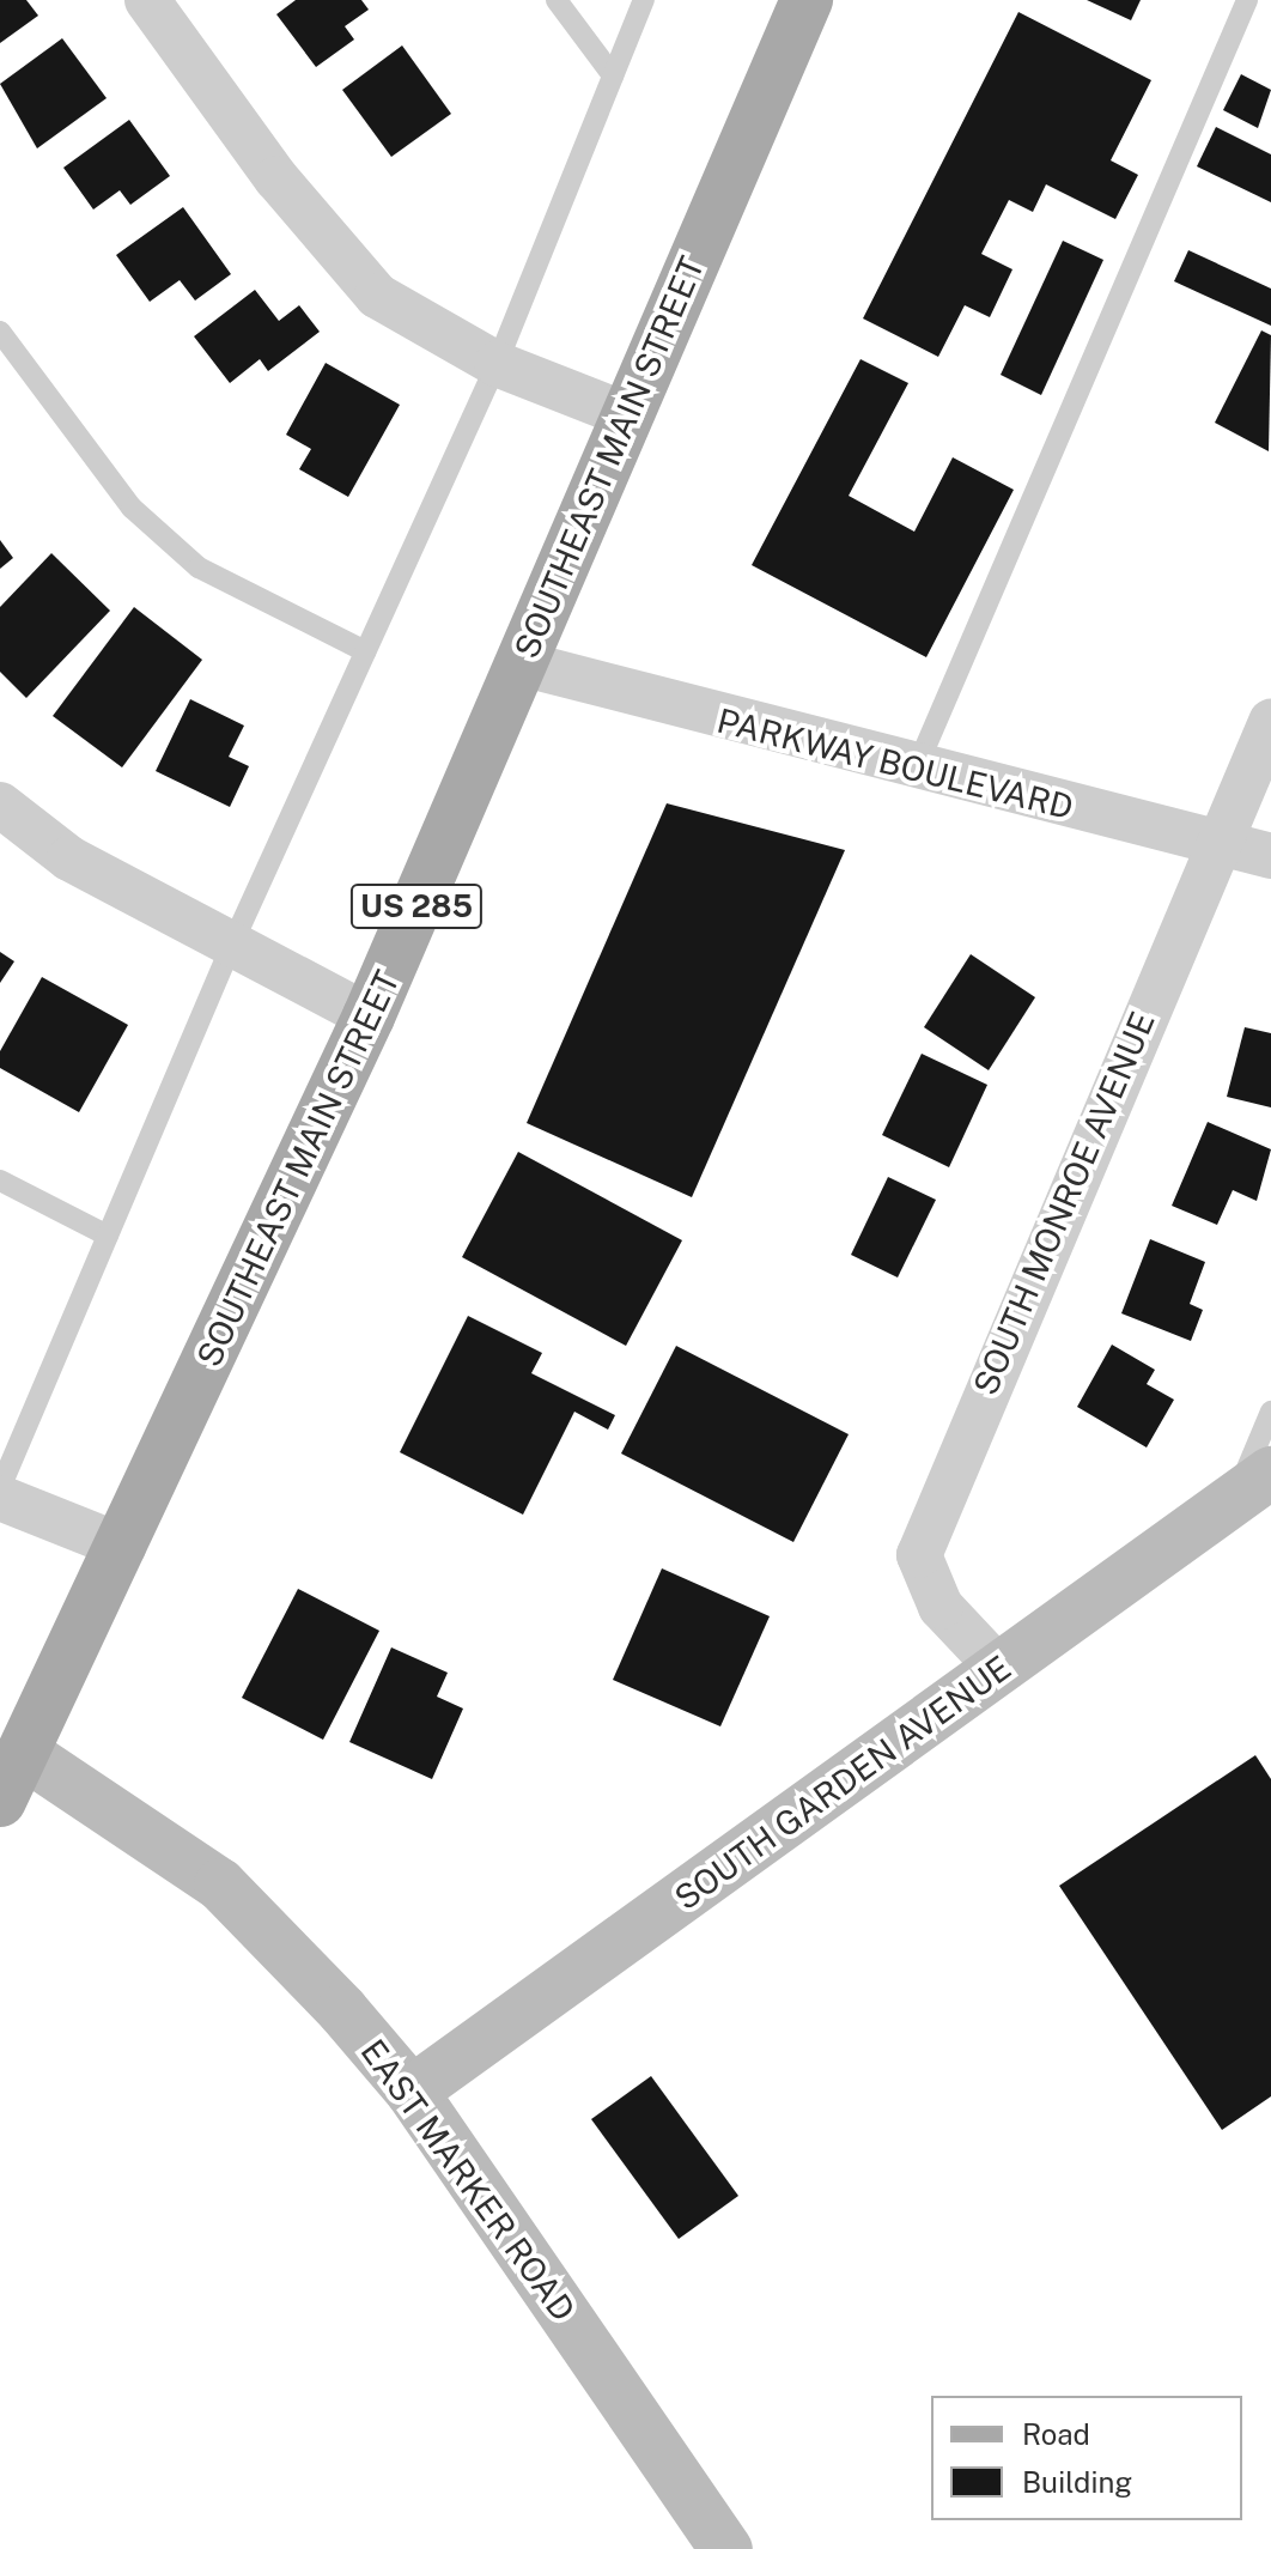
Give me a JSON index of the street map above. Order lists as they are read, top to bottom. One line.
{"streets":{"main road":["SOUTHEAST MAIN STREET","US 285"],"street":["PARKWAY BOULEVARD","SOUTH MONROE AVENUE","SOUTH GARDEN AVENUE","EAST MARKER ROAD"]},"crossings":[["SOUTHEAST MAIN STREET","PARKWAY BOULEVARD"],["SOUTHEAST MAIN STREET","EAST MARKER ROAD"],["PARKWAY BOULEVARD","SOUTH MONROE AVENUE"],["SOUTH MONROE AVENUE","SOUTH GARDEN AVENUE"],["SOUTH GARDEN AVENUE","EAST MARKER ROAD"]],"legend":["Road","Building"]}
